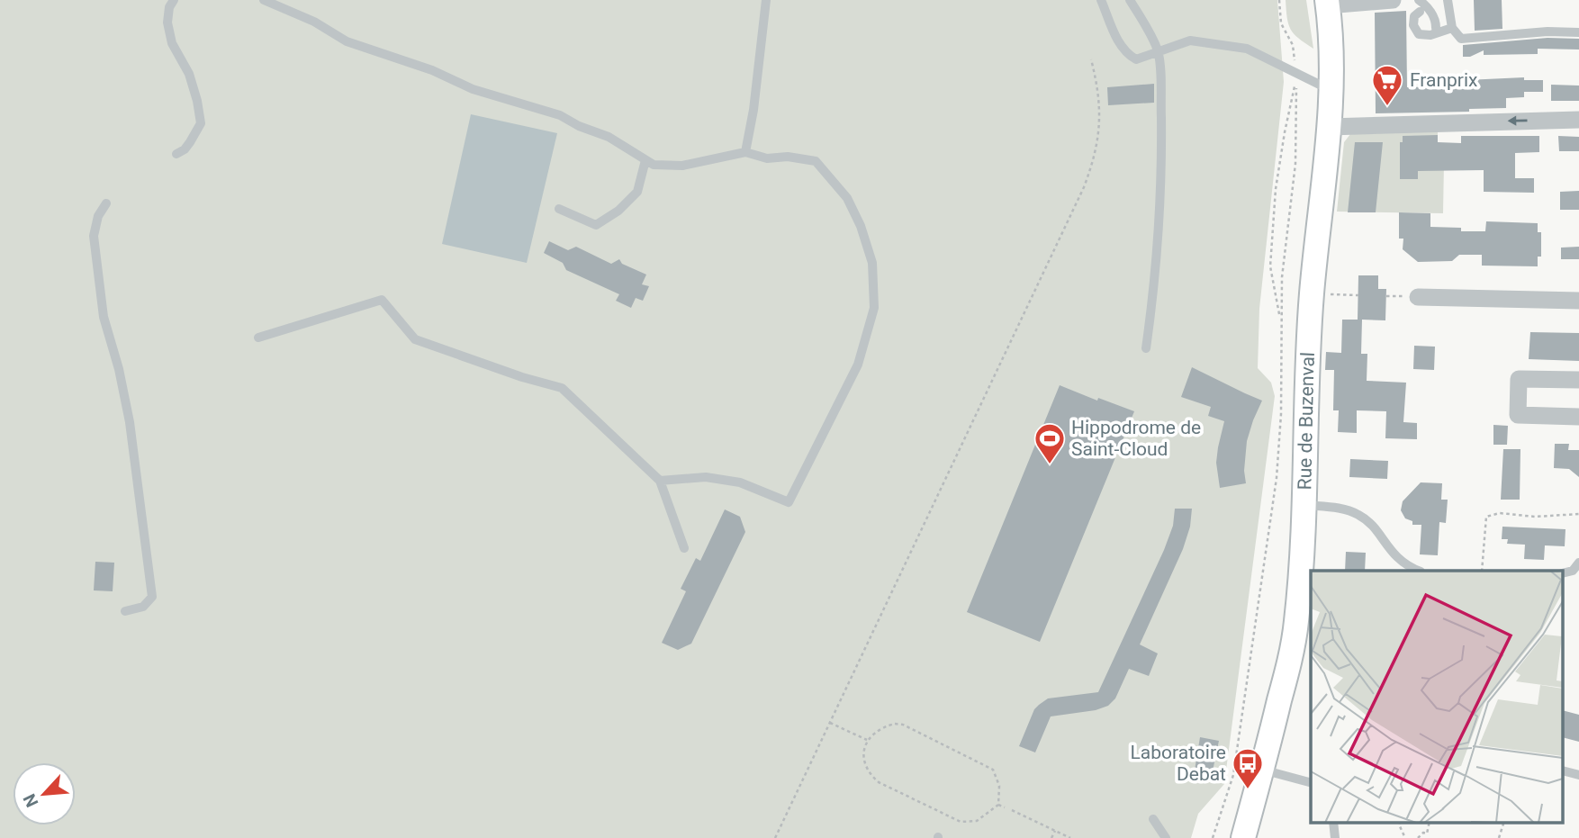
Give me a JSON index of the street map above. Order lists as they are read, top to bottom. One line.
{"streets":{"main road":["Rue de Buzenval"]},"places":{"supermarket":["Franprix"],"sports":["Hippodrome de Saint-Cloud"],"bus stop":["Laboratoire Debat"]},"north":"bottom left"}
